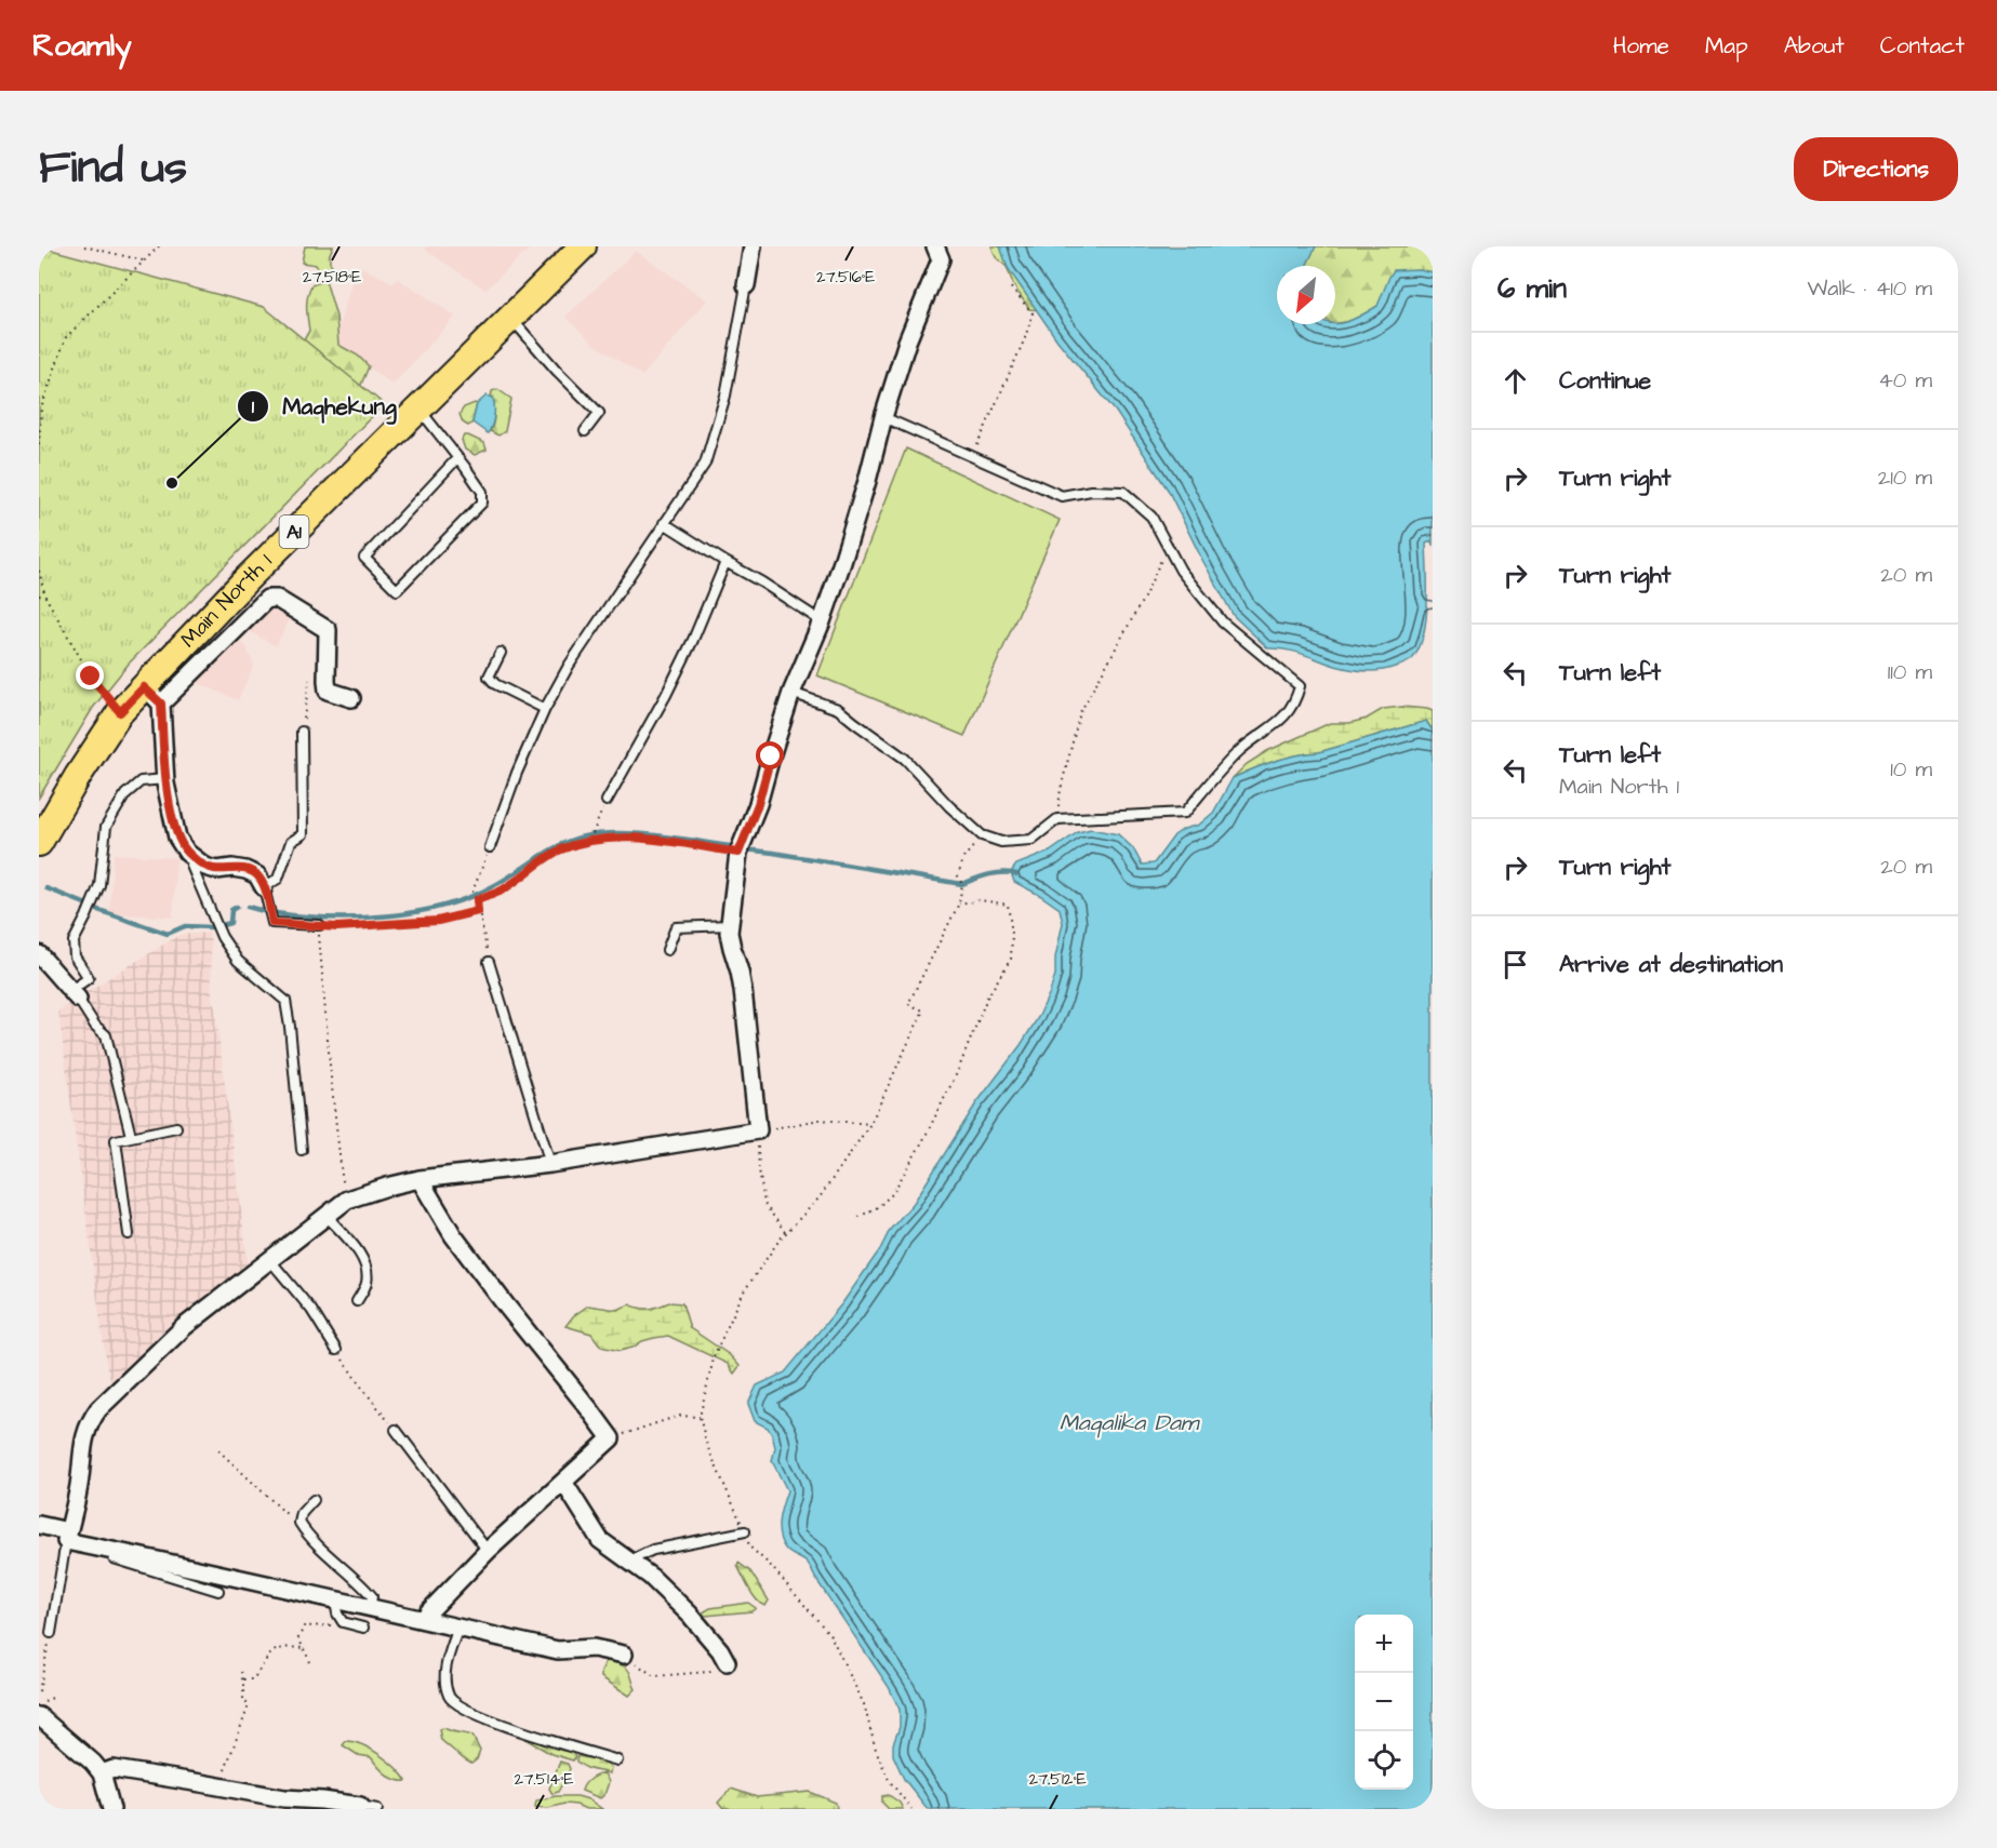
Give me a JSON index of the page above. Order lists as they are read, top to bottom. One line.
{"streets":{"main road":["A1","Main North 1"]},"water":["Maqalika Dam"],"places":["Maqhekung"],"north":"bottom left","page":{"header":"Roamly","nav":["Home","Map","About","Contact"],"title":"Find us","buttons":"Directions","heading":["6 min","Walk · 410 m"],"list":[["Continue","40 m"],["Turn right","210 m"],["Turn right","20 m"],["Turn left","110 m"],["Turn left","Main North 1","10 m"],["Turn right","20 m"],"Arrive at destination"],"map_buttons":["+","−"]},"coordinates":["27.518°E","27.516°E","27.514°E","27.512°E"]}
